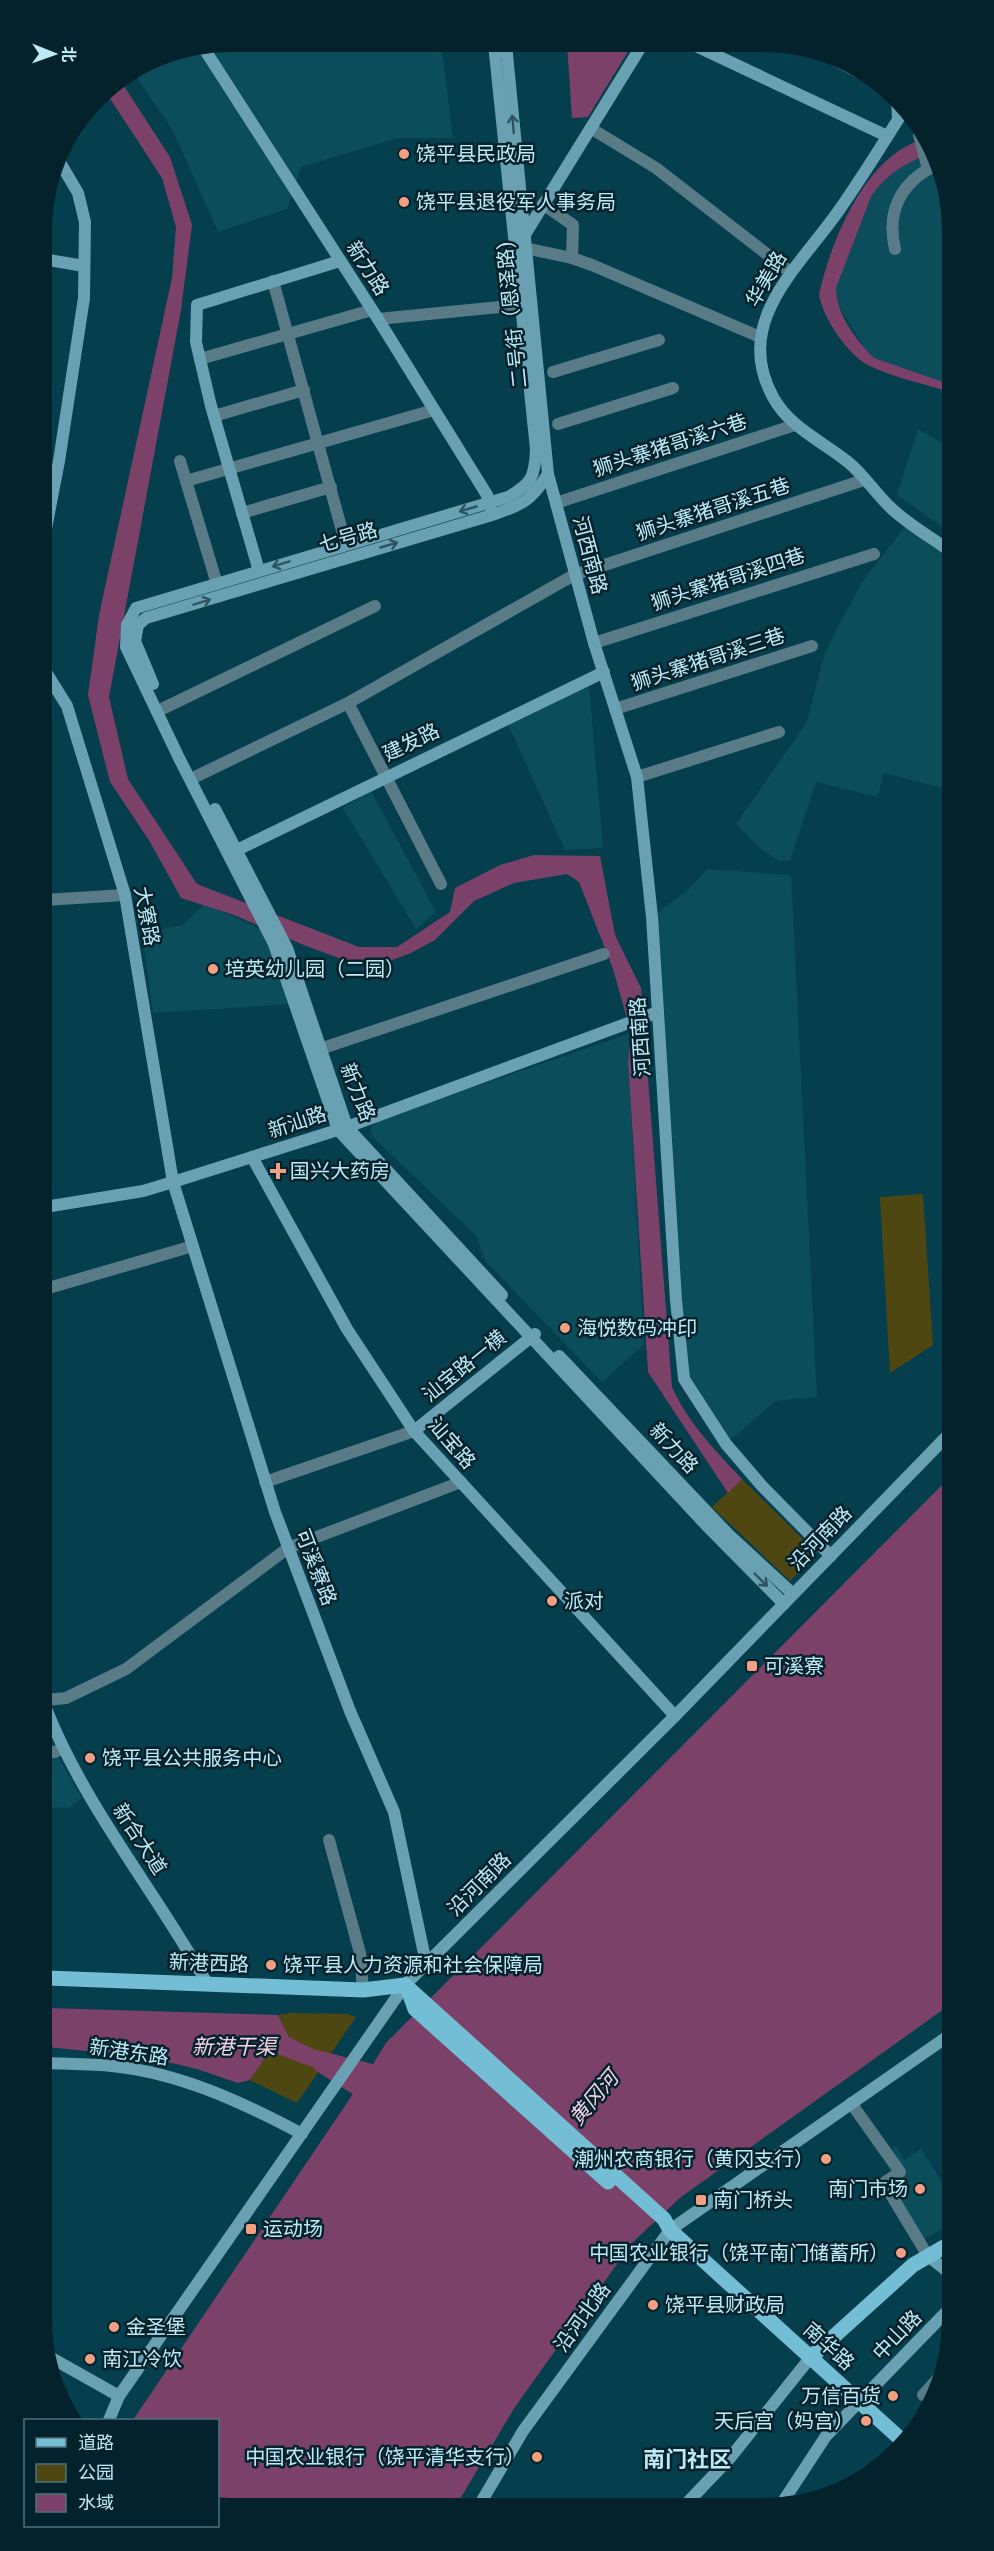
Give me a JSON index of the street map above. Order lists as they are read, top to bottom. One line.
{"streets":{"main road":["新港西路","南华路"],"street":["新力路","华美路","二号街（恩泽路)","狮头寨猪哥溪六巷","狮头寨猪哥溪五巷","七号路","河西南路","狮头寨猪哥溪四巷","狮头寨猪哥溪三巷","建发路","大寮路","新汕路","汕宝路一横","汕宝路","沿河南路","可溪寮路","新合大道","新港东路","沿河北路","中山路"]},"crossings":[["新力路","狮头寨猪哥溪五巷"],["新力路","七号路"],["新力路","建发路"],["新力路","新汕路"],["新力路","汕宝路一横"],["新力路","沿河南路"],["华美路","狮头寨猪哥溪六巷"],["华美路","狮头寨猪哥溪五巷"],["二号街（恩泽路)","七号路"],["二号街（恩泽路)","河西南路"],["狮头寨猪哥溪六巷","河西南路"],["狮头寨猪哥溪五巷","河西南路"],["七号路","河西南路"],["河西南路","狮头寨猪哥溪四巷"],["河西南路","狮头寨猪哥溪三巷"],["河西南路","建发路"],["河西南路","新汕路"],["河西南路","沿河南路"],["大寮路","新汕路"],["大寮路","可溪寮路"],["新汕路","汕宝路"],["新汕路","可溪寮路"],["汕宝路一横","汕宝路"],["汕宝路","沿河南路"],["沿河南路","可溪寮路"],["沿河南路","新港西路"],["沿河南路","新港东路"],["沿河南路","南华路"],["新合大道","新港西路"],["新港西路","南华路"],["沿河北路","南华路"],["中山路","南华路"]],"districts":["南门社区"],"water":["新港干渠","黄冈河"],"places":{"other":["饶平县民政局","饶平县退役军人事务局","培英幼儿园（二园）","海悦数码冲印","派对","饶平县公共服务中心","饶平县人力资源和社会保障局","潮州农商银行（黄冈支行）","南门市场","中国农业银行（饶平南门储蓄所）","饶平县财政局","金圣堡","南江冷饮","万信百货","天后宫（妈宫）","中国农业银行（饶平清华支行）"],"health":["国兴大药房"],"transit":["可溪寮","南门桥头","运动场"]},"legend":["道路","公园","水域"],"north":"right"}
